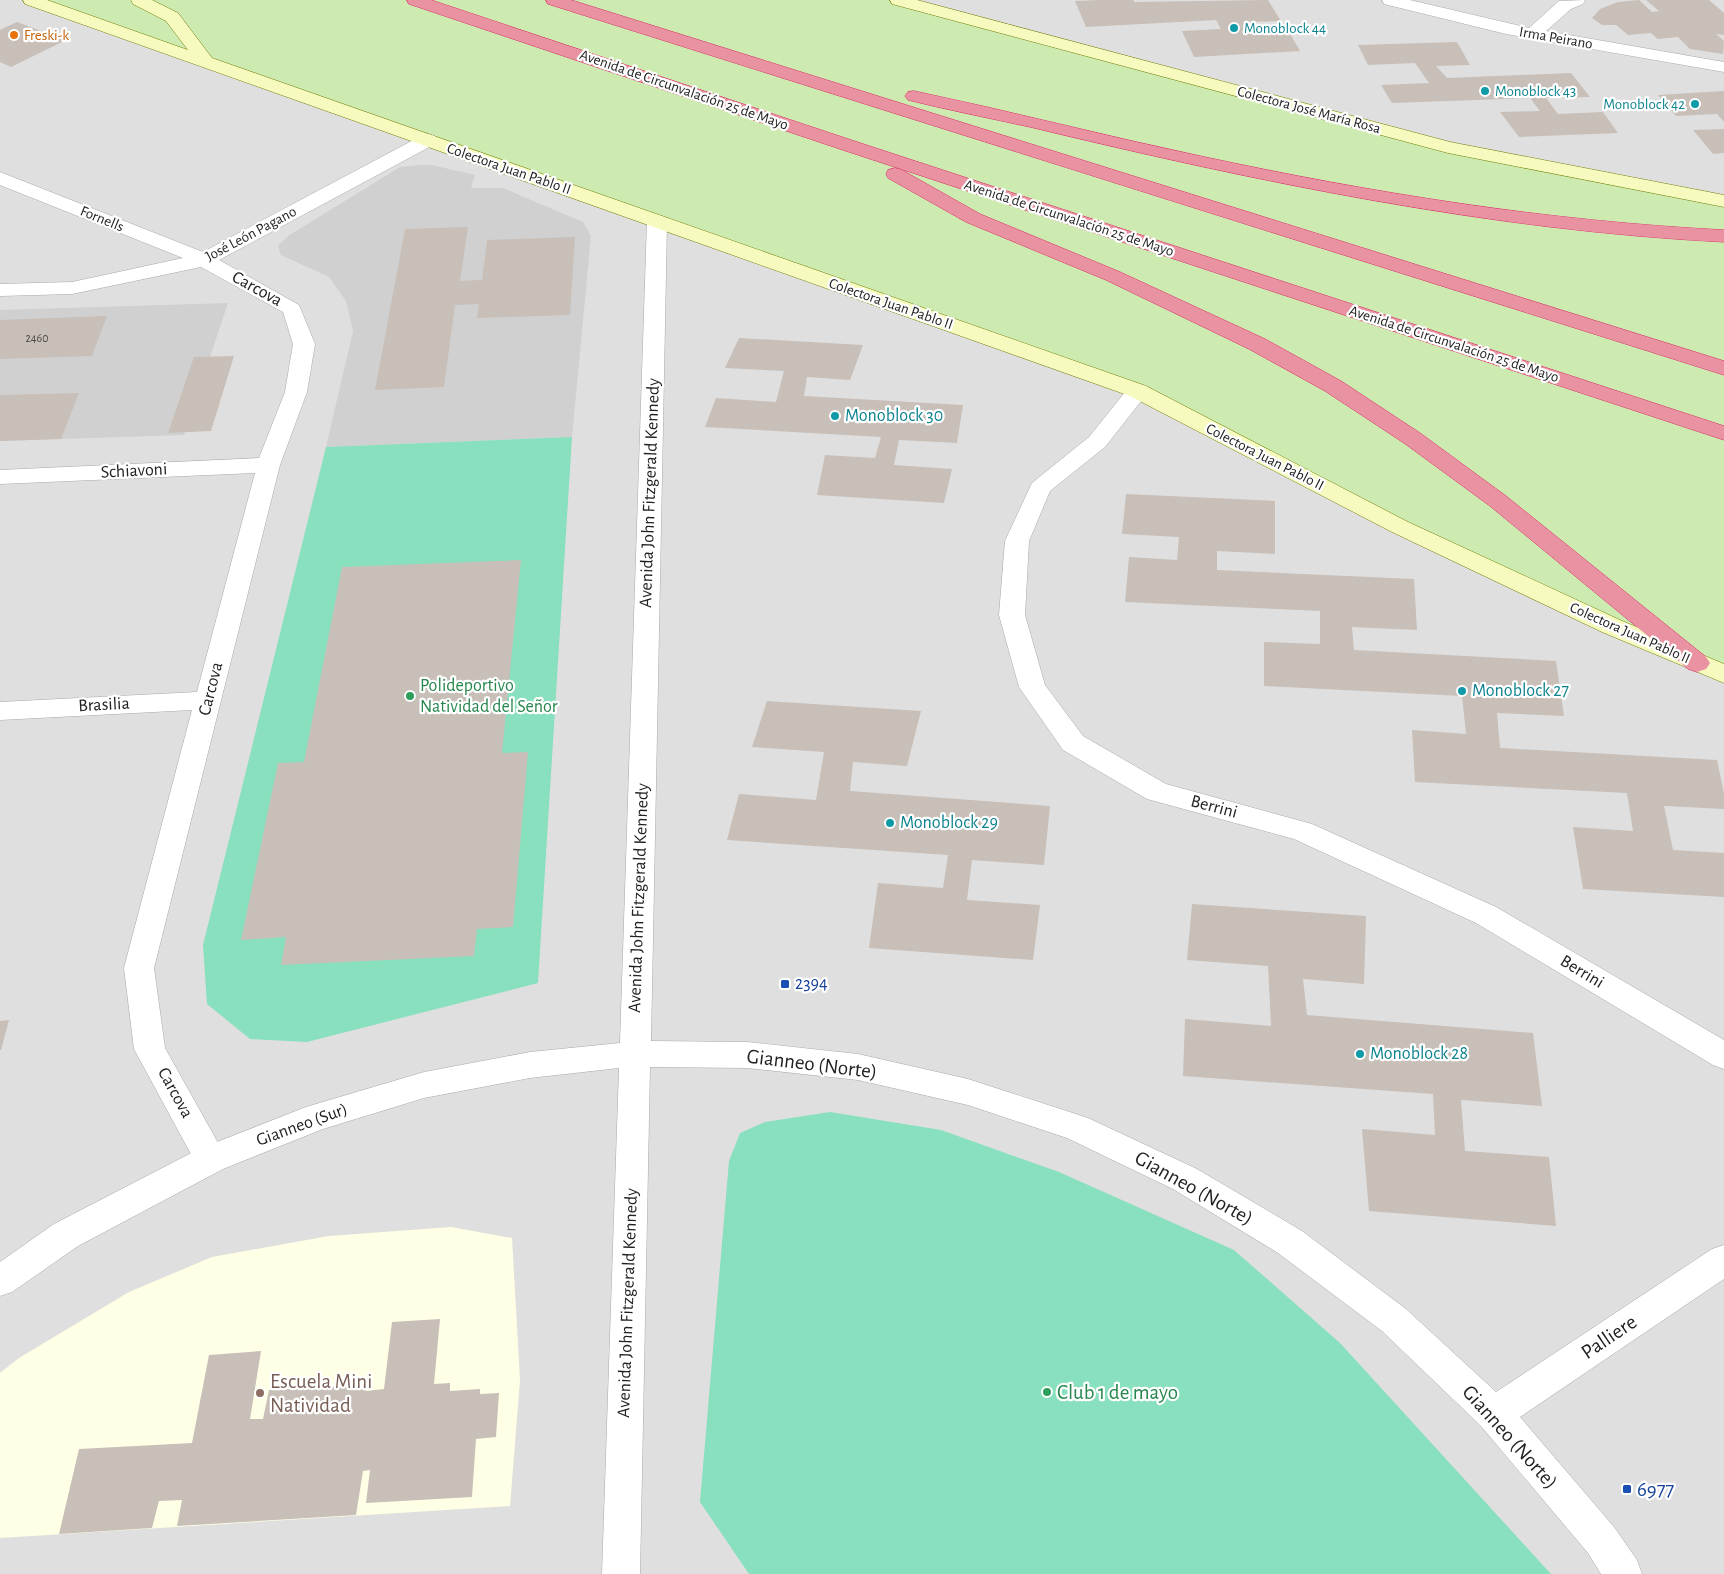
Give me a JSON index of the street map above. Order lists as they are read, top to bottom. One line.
{"streets":{"highway":["Avenida de Circunvalación 25 de Mayo"],"main road":["Colectora José María Rosa","Colectora Juan Pablo II"],"street":["Irma Peirano","Fornells","José León Pagano","Carcova","Schiavoni","Avenida John Fitzgerald Kennedy","Brasilia","Berrini","Gianneo (Norte)","Gianneo (Sur)","Palliere"]},"crossings":[["Colectora Juan Pablo II","José León Pagano"],["Colectora Juan Pablo II","Avenida John Fitzgerald Kennedy"],["Colectora Juan Pablo II","Berrini"],["Fornells","José León Pagano"],["Fornells","Carcova"],["José León Pagano","Carcova"],["Carcova","Schiavoni"],["Carcova","Brasilia"],["Carcova","Gianneo (Sur)"],["Avenida John Fitzgerald Kennedy","Gianneo (Norte)"],["Avenida John Fitzgerald Kennedy","Gianneo (Sur)"],["Gianneo (Norte)","Gianneo (Sur)"],["Gianneo (Norte)","Palliere"]],"places":{"other":["Monoblock 44","Freski-k","Monoblock 43","Monoblock 42","Monoblock 30","Monoblock 27","Polideportivo Natividad del Señor","Monoblock 29","Monoblock 28","Club 1 de mayo","Escuela Mini Natividad"],"transit":["2394","6977"]},"house_numbers":["2460"]}
